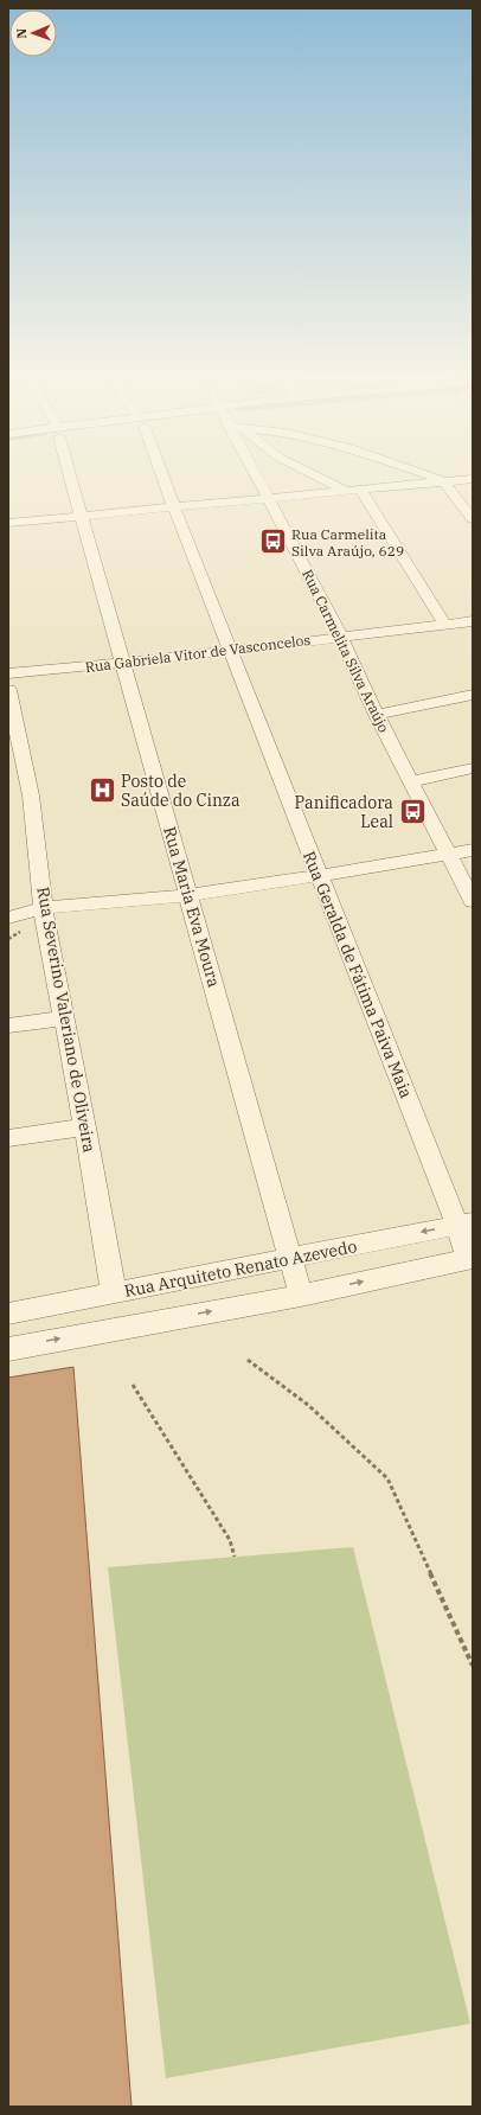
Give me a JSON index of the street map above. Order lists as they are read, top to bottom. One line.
{"streets":{"street":["Rua Carmelita Silva Araújo","Rua Gabriela Vitor de Vasconcelos","Rua Maria Eva Moura","Rua Geralda de Fátima Paiva Maia","Rua Severino Valeriano de Oliveira","Rua Arquiteto Renato Azevedo"]},"crossings":[["Rua Carmelita Silva Araújo","Rua Gabriela Vitor de Vasconcelos"],["Rua Gabriela Vitor de Vasconcelos","Rua Maria Eva Moura"],["Rua Gabriela Vitor de Vasconcelos","Rua Geralda de Fátima Paiva Maia"],["Rua Maria Eva Moura","Rua Arquiteto Renato Azevedo"],["Rua Geralda de Fátima Paiva Maia","Rua Arquiteto Renato Azevedo"],["Rua Severino Valeriano de Oliveira","Rua Arquiteto Renato Azevedo"]],"places":{"bus stop":["Rua Carmelita Silva Araújo, 629","Panificadora Leal"],"hospital":["Posto de Saúde do Cinza"]},"north":"left"}
